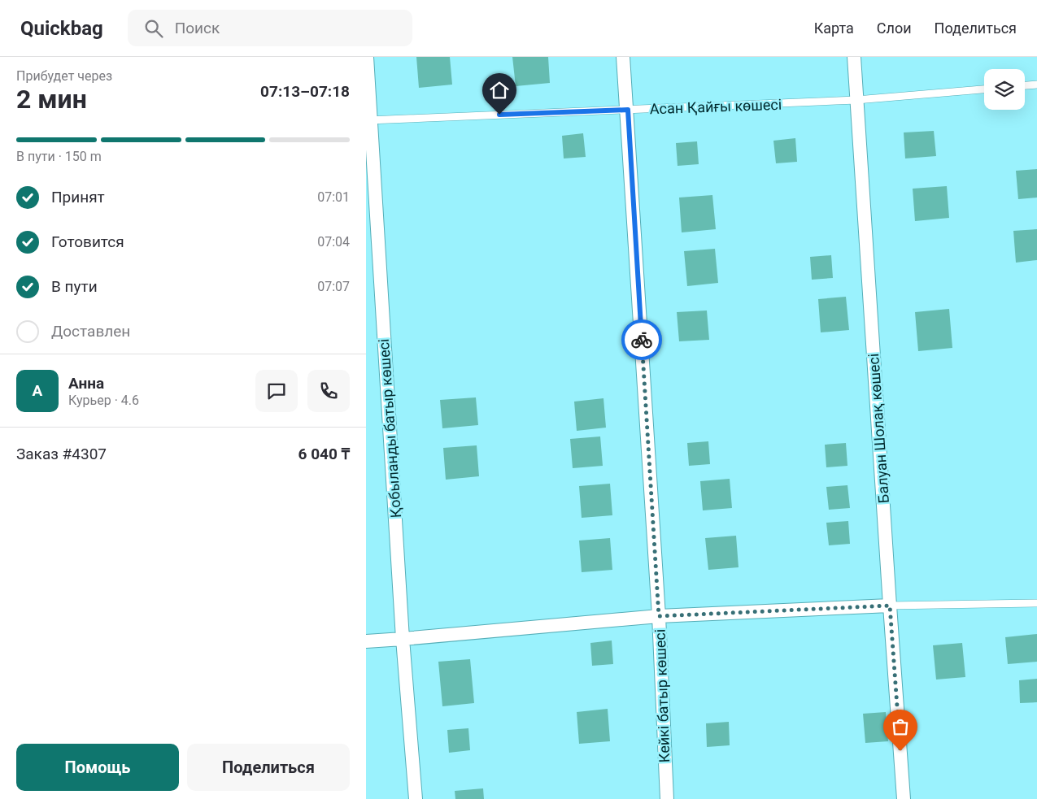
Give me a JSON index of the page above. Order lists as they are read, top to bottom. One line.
{"streets":{"street":["Қобыланды батыр көшесі","Балуан Шолақ көшесі","Кейкі батыр көшесі"],"lane":["Асан Қайғы көшесі"]},"crossings":[["Асан Қайғы көшесі","Қобыланды батыр көшесі"],["Асан Қайғы көшесі","Балуан Шолақ көшесі"],["Асан Қайғы көшесі","Кейкі батыр көшесі"]],"page":{"header":"Quickbag","search":"Поиск","nav":["Карта","Слои","Поделиться"],"heading":["2 мин","Прибудет через","07:13–07:18"],"panel":["Анна","Курьер · 4.6","Заказ #4307","6 040 ₸"],"bar":"В пути · 150 m","list":[["Принят","07:01"],["Готовится","07:04"],["В пути","07:07"],"Доставлен"],"round":"А","buttons":["Помощь","Поделиться"]}}
